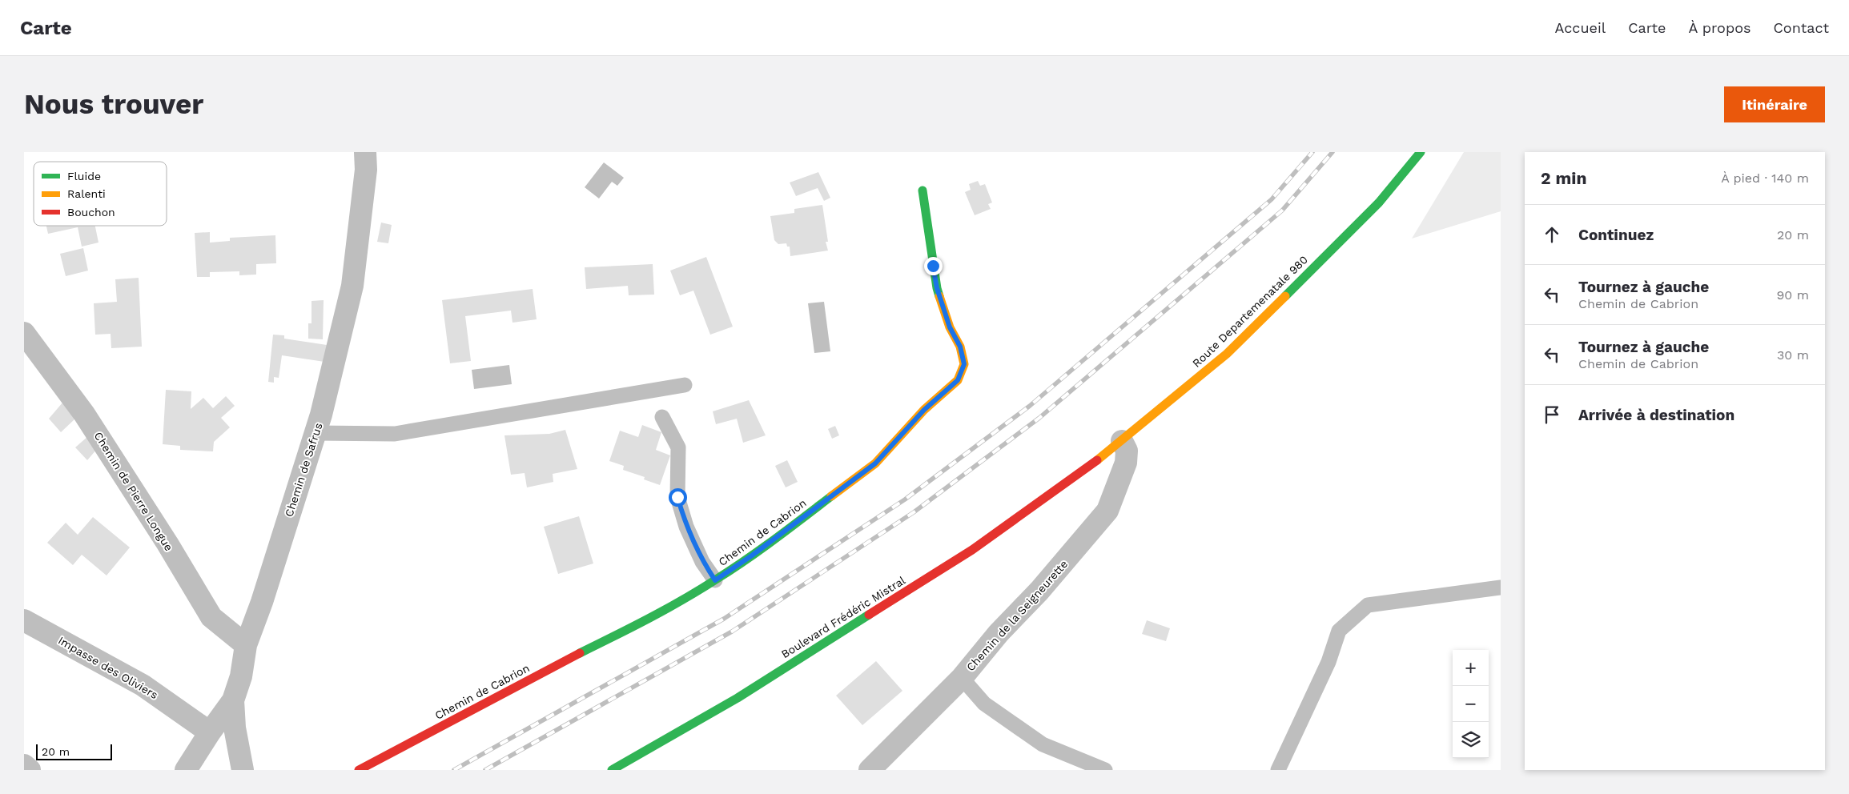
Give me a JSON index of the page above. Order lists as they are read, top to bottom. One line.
{"streets":{"main road":["Route Departemenatale 980","Chemin de Cabrion","Boulevard Frédéric Mistral"],"street":["Chemin de Safrus","Chemin de Pierre Longue","Chemin de la Seigneurette","Impasse des Oliviers"]},"crossings":[["Route Departemenatale 980","Chemin de la Seigneurette"],["Route Departemenatale 980","Boulevard Frédéric Mistral"],["Chemin de Safrus","Chemin de Pierre Longue"],["Chemin de Safrus","Impasse des Oliviers"]],"legend":["Fluide","Ralenti","Bouchon"],"scale_bar":"20 m","page":{"header":"Carte","nav":["Accueil","Carte","À propos","Contact"],"buttons":"Itinéraire","title":"Nous trouver","heading":["2 min","À pied · 140 m"],"list":[["Continuez","20 m"],["Tournez à gauche","Chemin de Cabrion","90 m"],["Tournez à gauche","Chemin de Cabrion","30 m"],"Arrivée à destination"],"map_buttons":["+","−"],"scale":"20 m"}}
